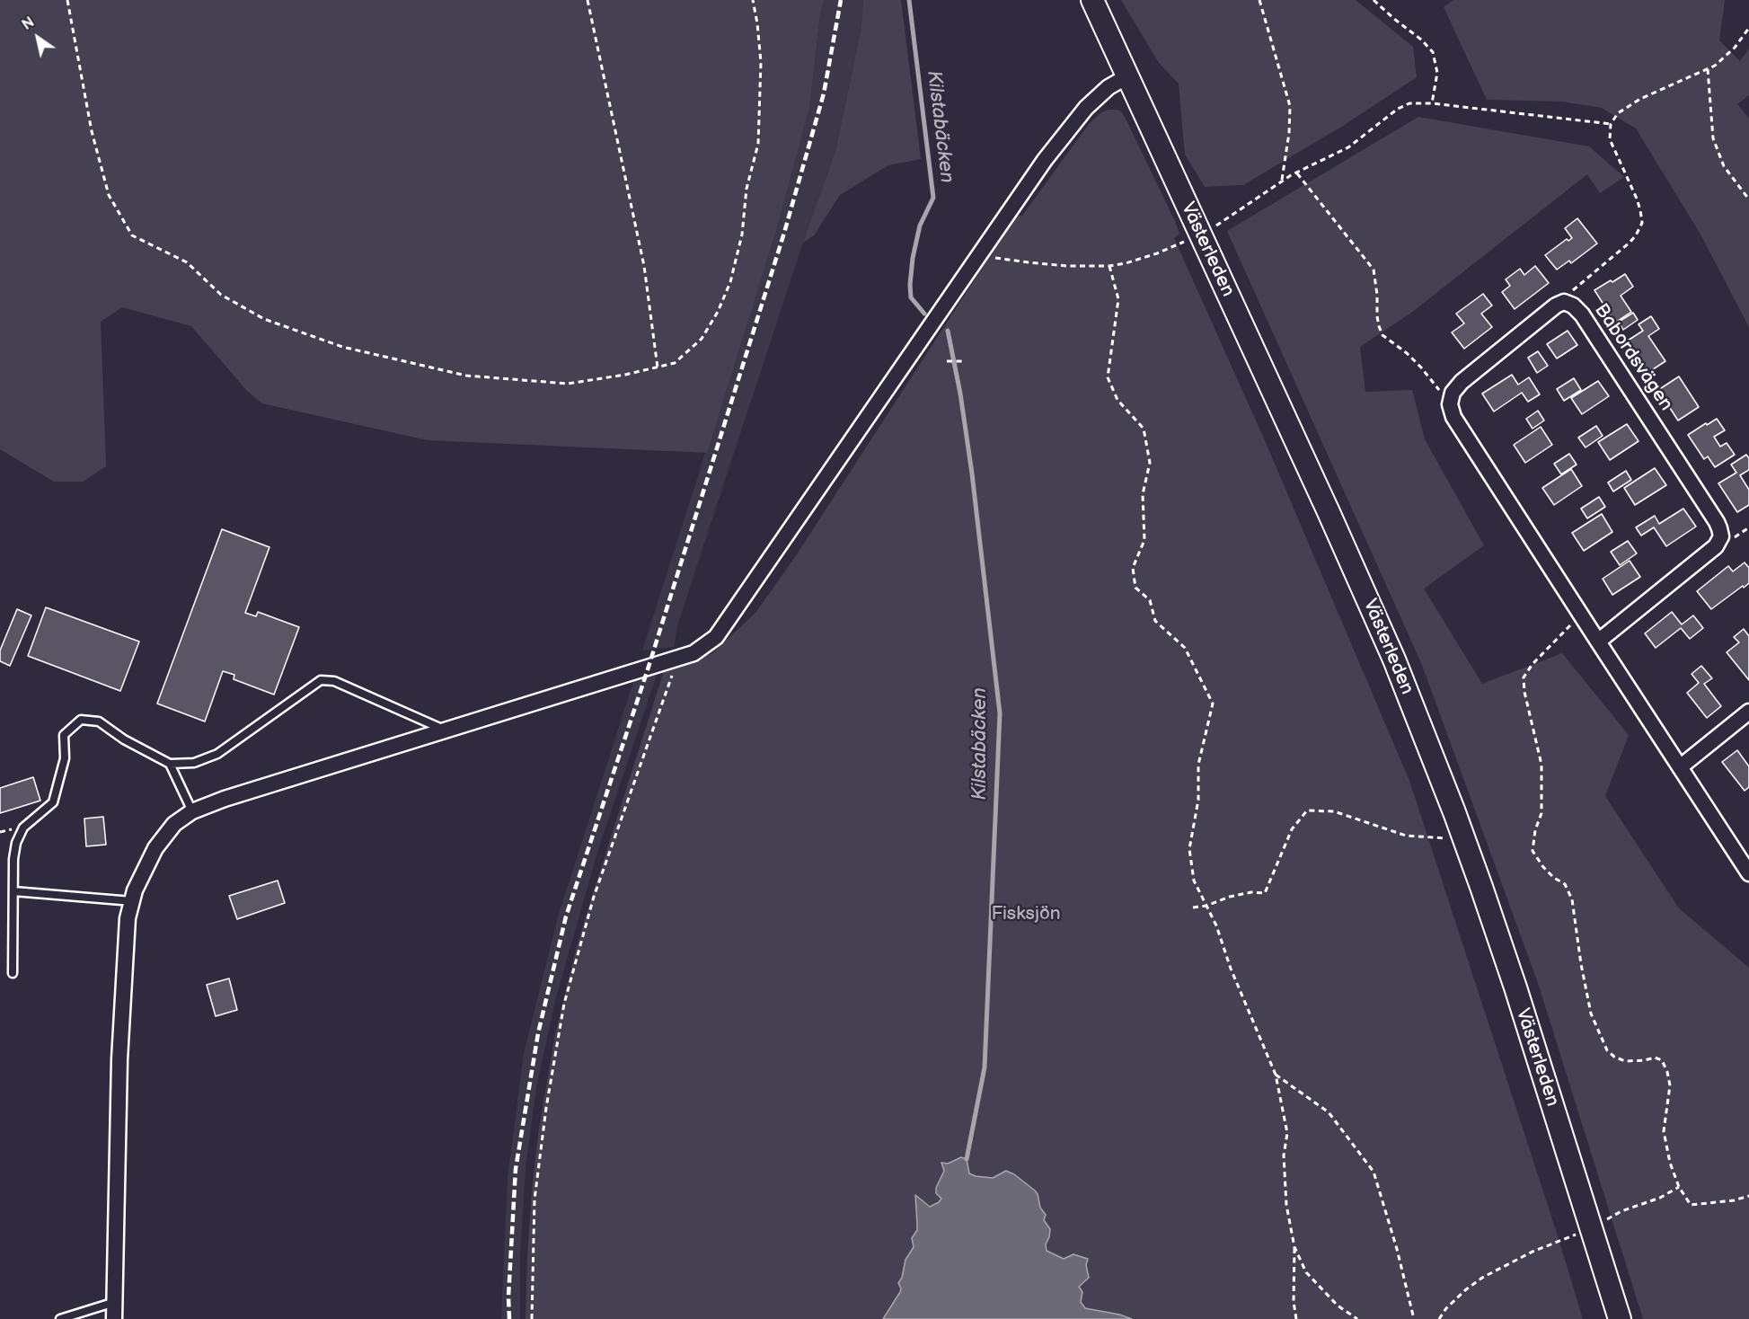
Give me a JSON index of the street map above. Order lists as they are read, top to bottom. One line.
{"streets":{"street":["Västerleden","Babordsvägen"]},"water":["Kilstabäcken"],"parks":["Fisksjön"],"north":"top left"}
